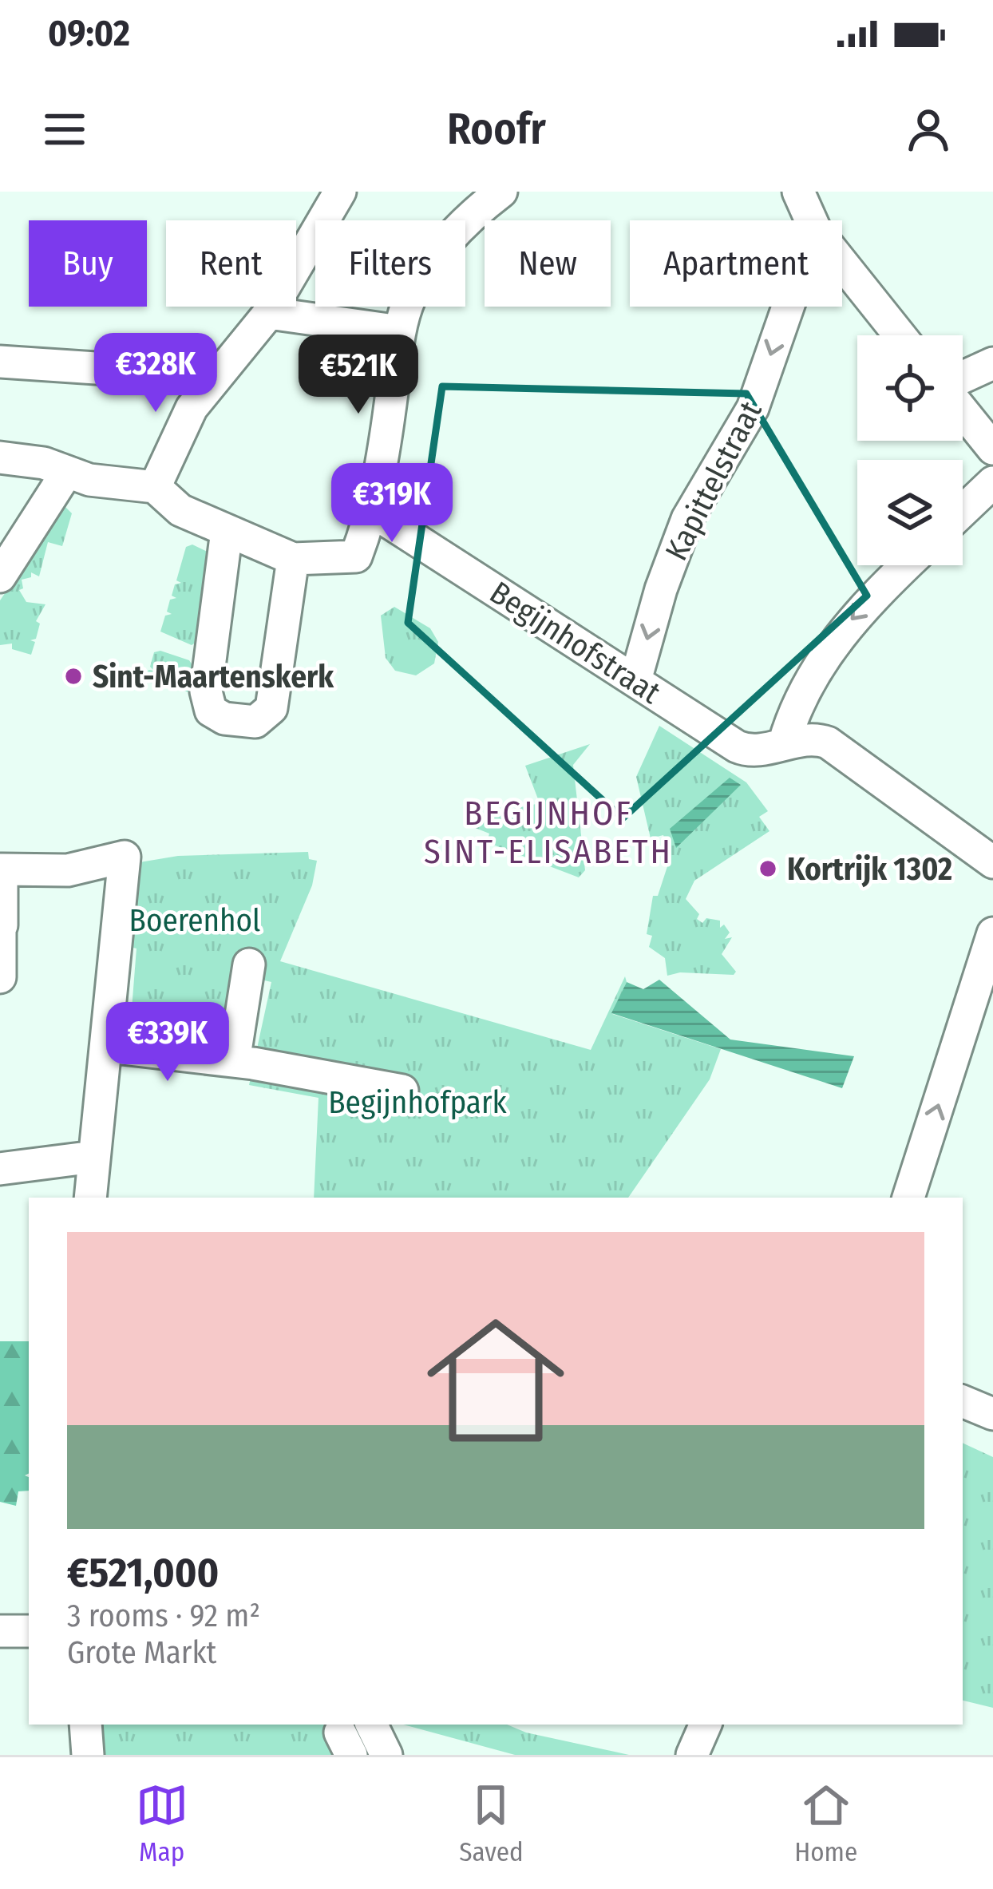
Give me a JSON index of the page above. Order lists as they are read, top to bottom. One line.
{"streets":{"street":["Kapittelstraat","Begijnhofstraat"]},"crossings":[["Kapittelstraat","Begijnhofstraat"]],"districts":["BEGIJNHOF SINT-ELISABETH"],"parks":["Boerenhol","Begijnhofpark"],"places":["Sint-Maartenskerk","Kortrijk 1302"],"page":{"status":"09:02","header":"Roofr","chip":["Buy","Rent","Filters","New","Apartment"],"price":["€328K","€521K","€319K","€339K"],"list":[{"name":"€521,000","note":"3 rooms · 92 m² · Grote Markt"}],"tabs":["Map","Saved","Home"]}}
